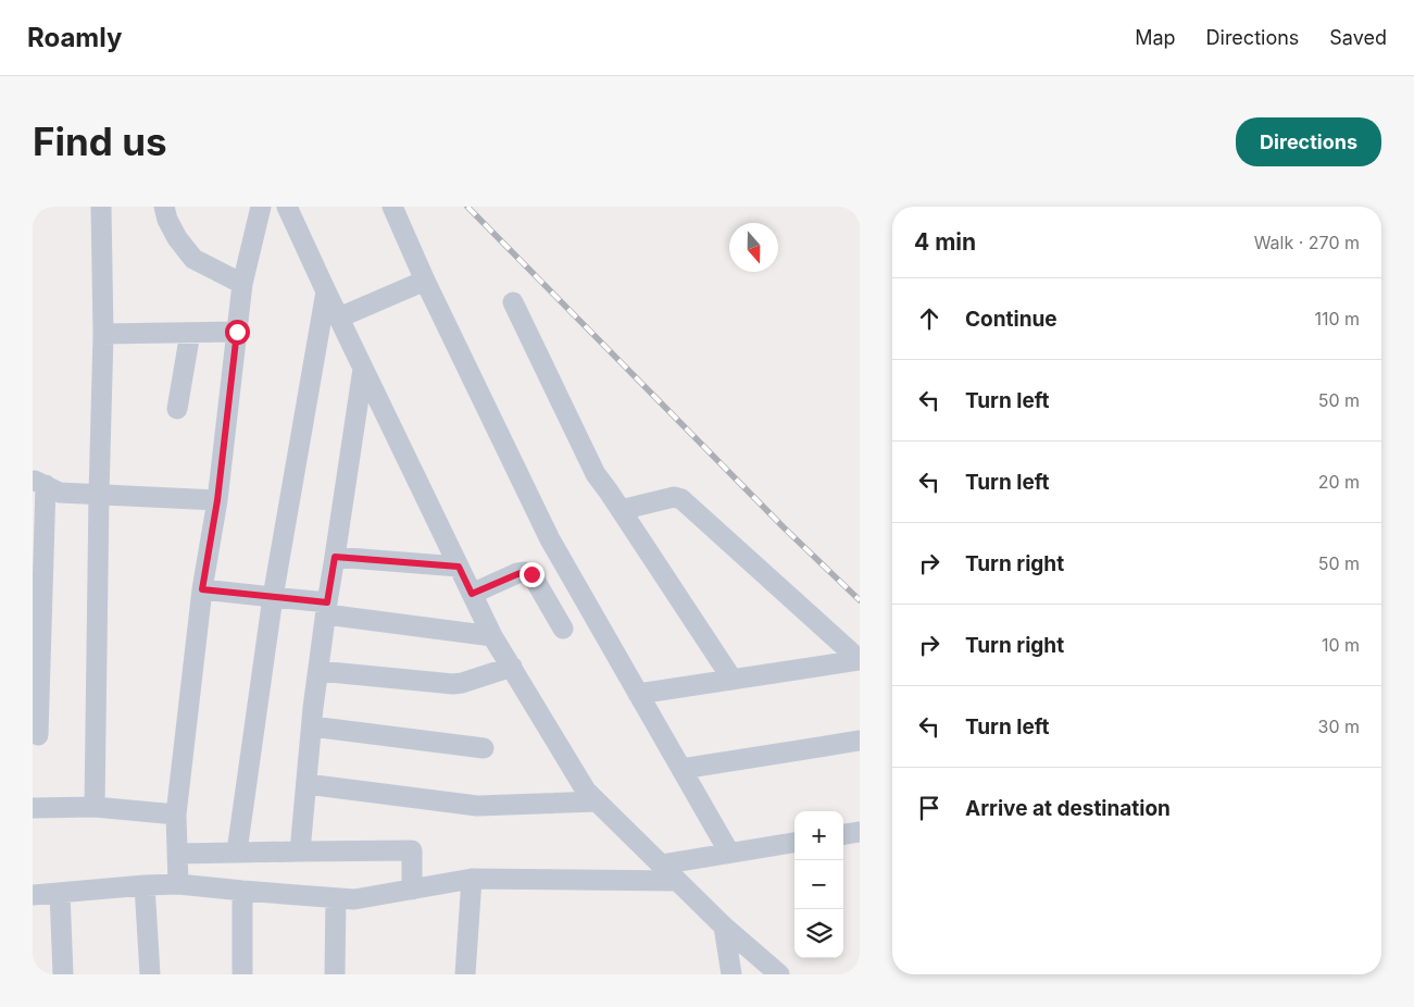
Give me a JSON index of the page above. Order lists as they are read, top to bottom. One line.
{"north":"bottom","page":{"header":"Roamly","nav":["Map","Directions","Saved"],"buttons":"Directions","title":"Find us","heading":["4 min","Walk · 270 m"],"list":[["Continue","110 m"],["Turn left","50 m"],["Turn left","20 m"],["Turn right","50 m"],["Turn right","10 m"],["Turn left","30 m"],"Arrive at destination"],"map_buttons":["+","−"]}}
